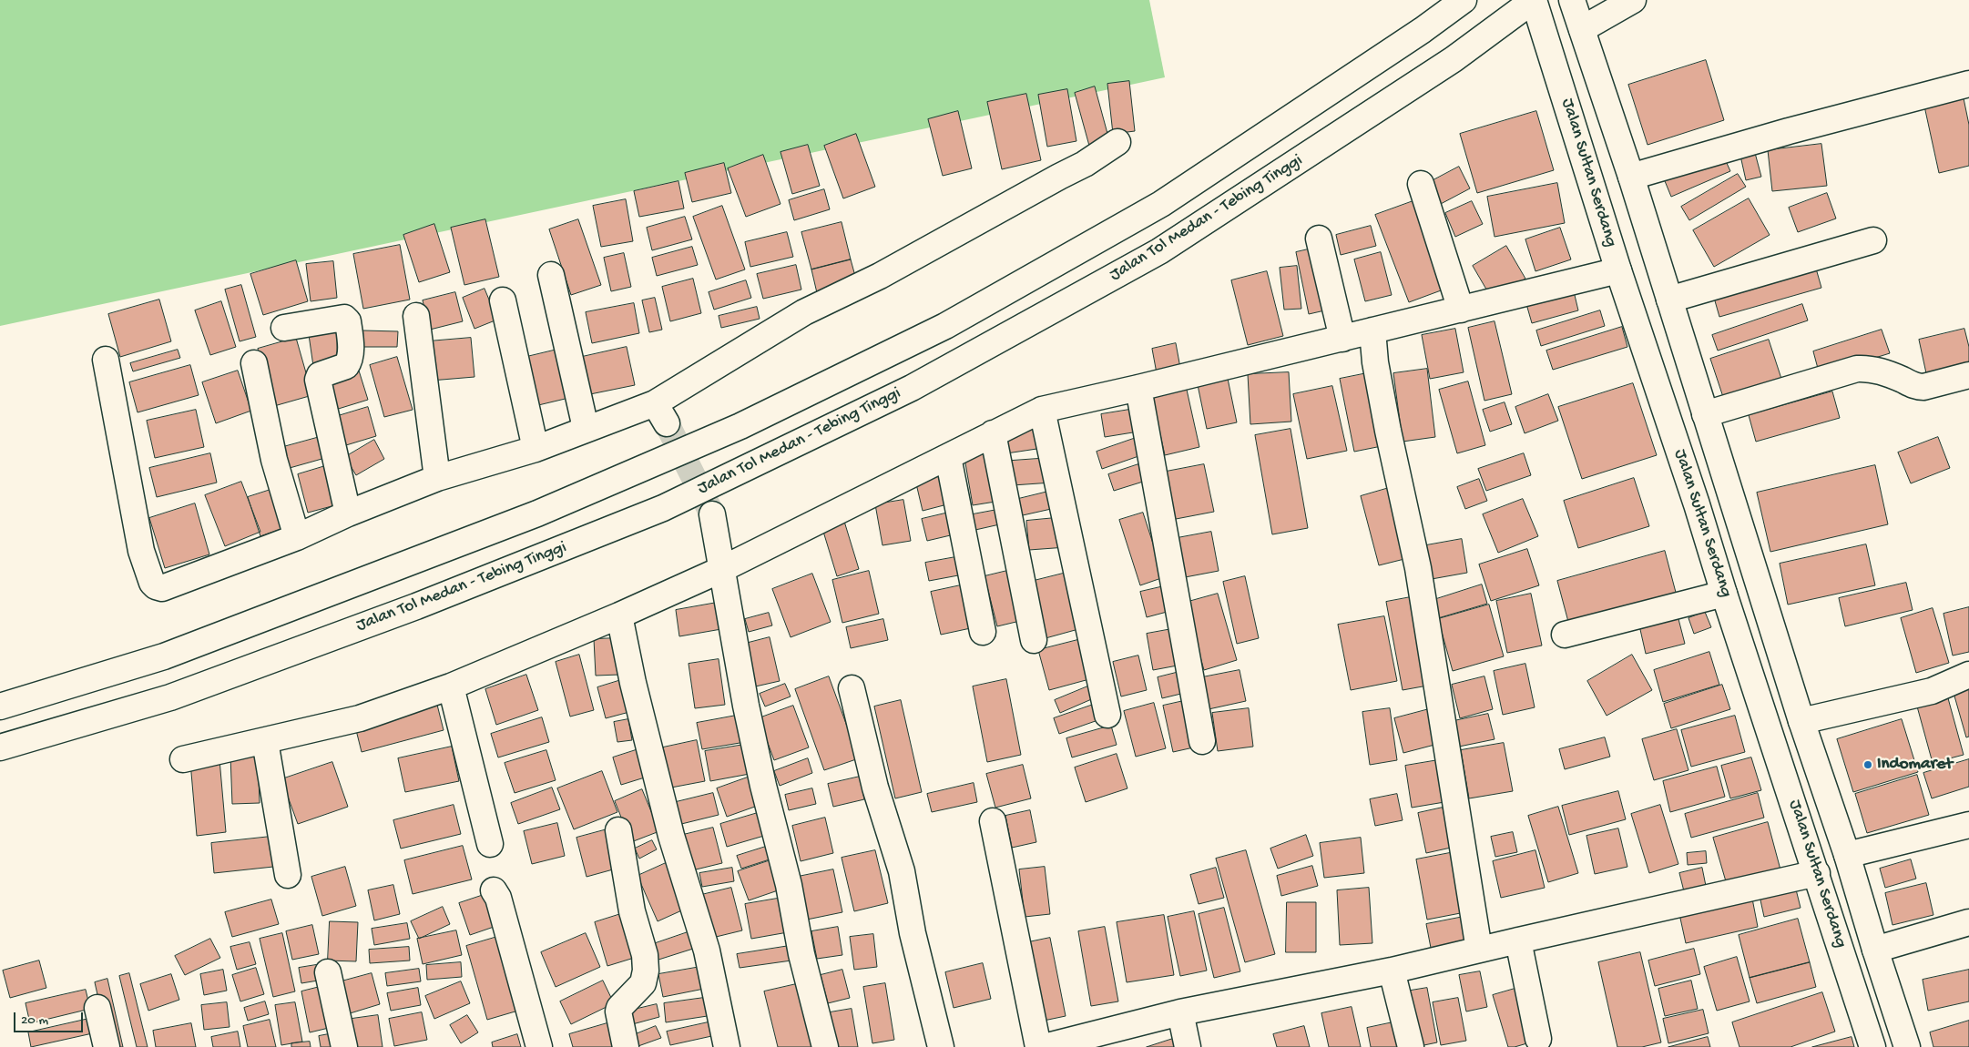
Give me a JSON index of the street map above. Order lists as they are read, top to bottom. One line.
{"streets":{"main road":["Jalan Sultan Serdang","Jalan Tol Medan - Tebing Tinggi"]},"crossings":[["Jalan Sultan Serdang","Jalan Tol Medan - Tebing Tinggi"]],"places":["Indomaret"],"scale_bar":"20 m"}
